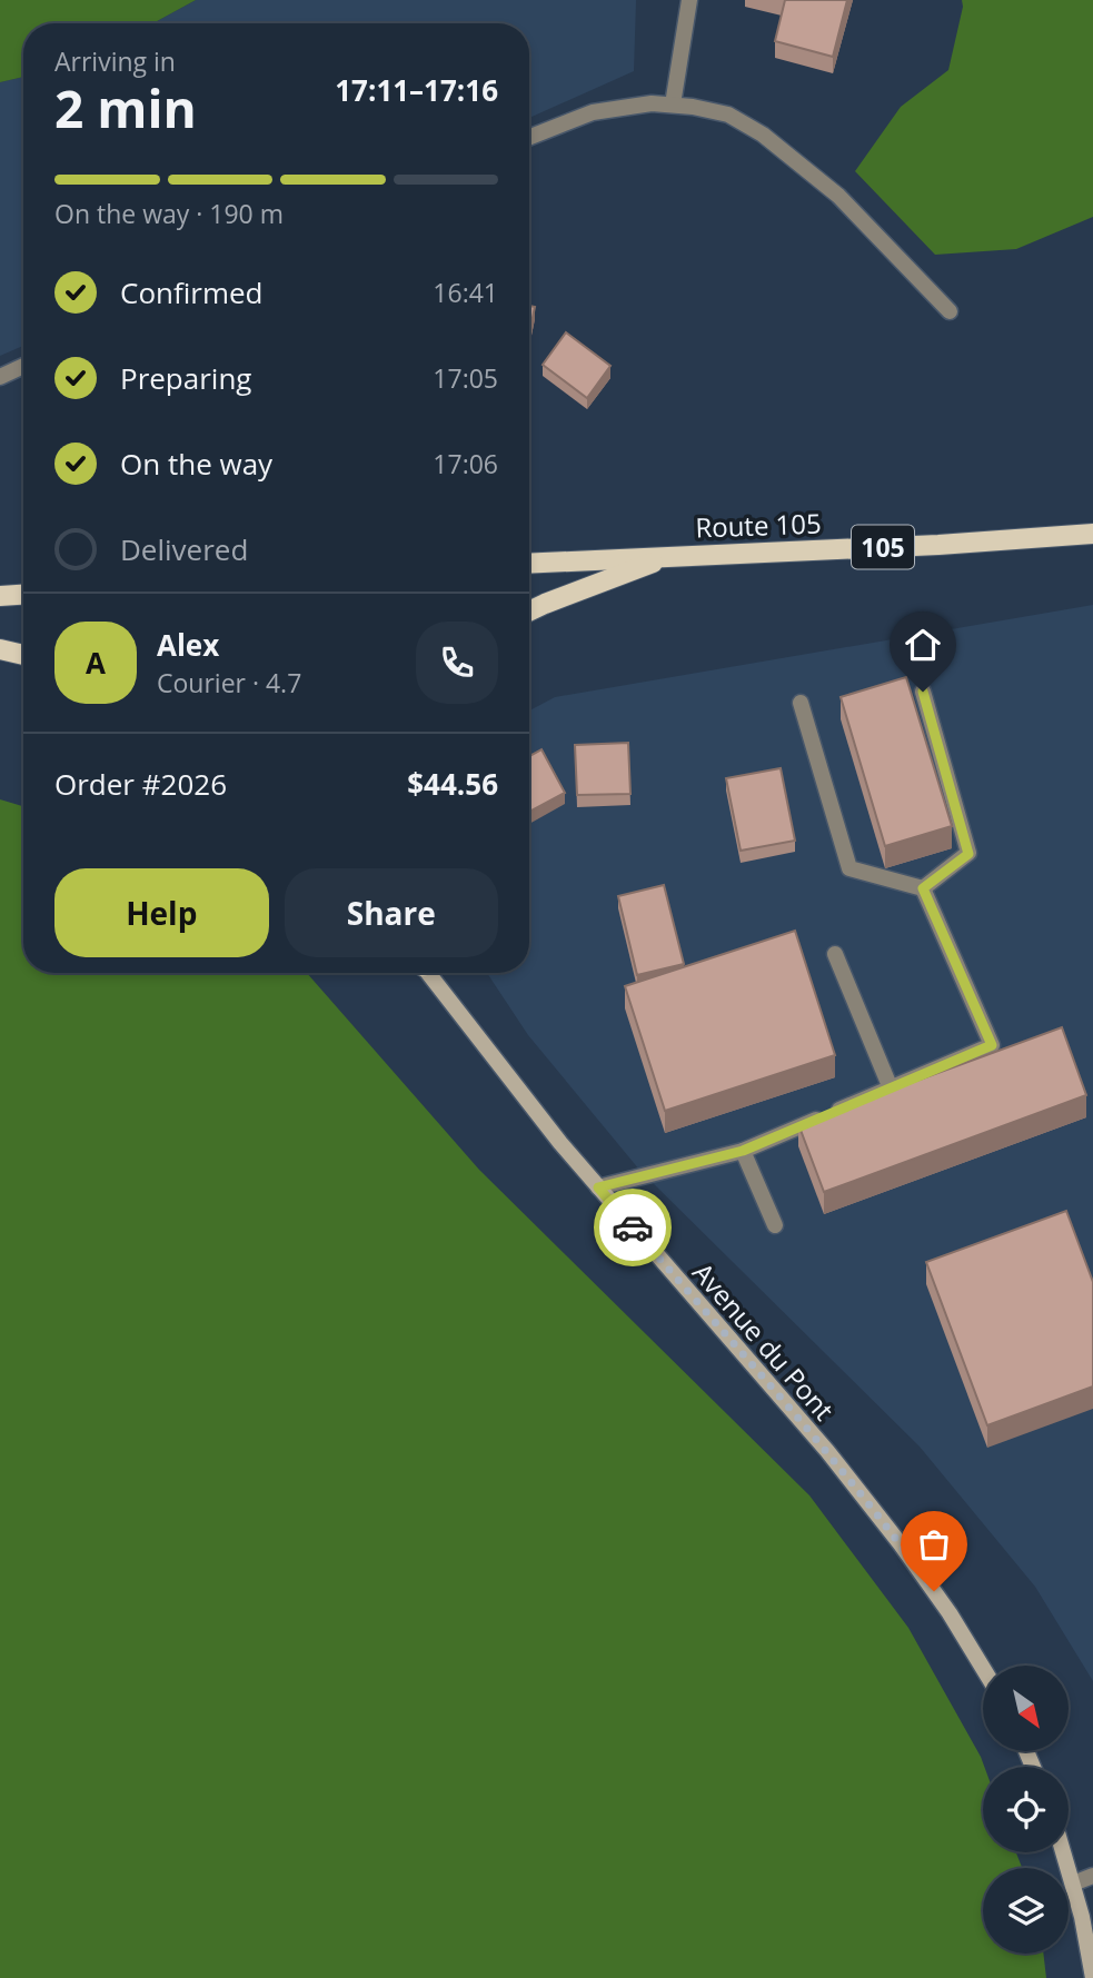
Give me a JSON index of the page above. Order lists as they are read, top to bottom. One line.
{"streets":{"main road":["Route 105","105","Avenue du Pont"]},"north":"bottom right","page":{"heading":["2 min","Arriving in","17:11–17:16"],"panel":["Alex","Courier · 4.7","Order #2026","$44.56"],"bar":"On the way · 190 m","list":[["Confirmed","16:41"],["Preparing","17:05"],["On the way","17:06"],"Delivered"],"round":"A","buttons":["Help","Share"]}}
